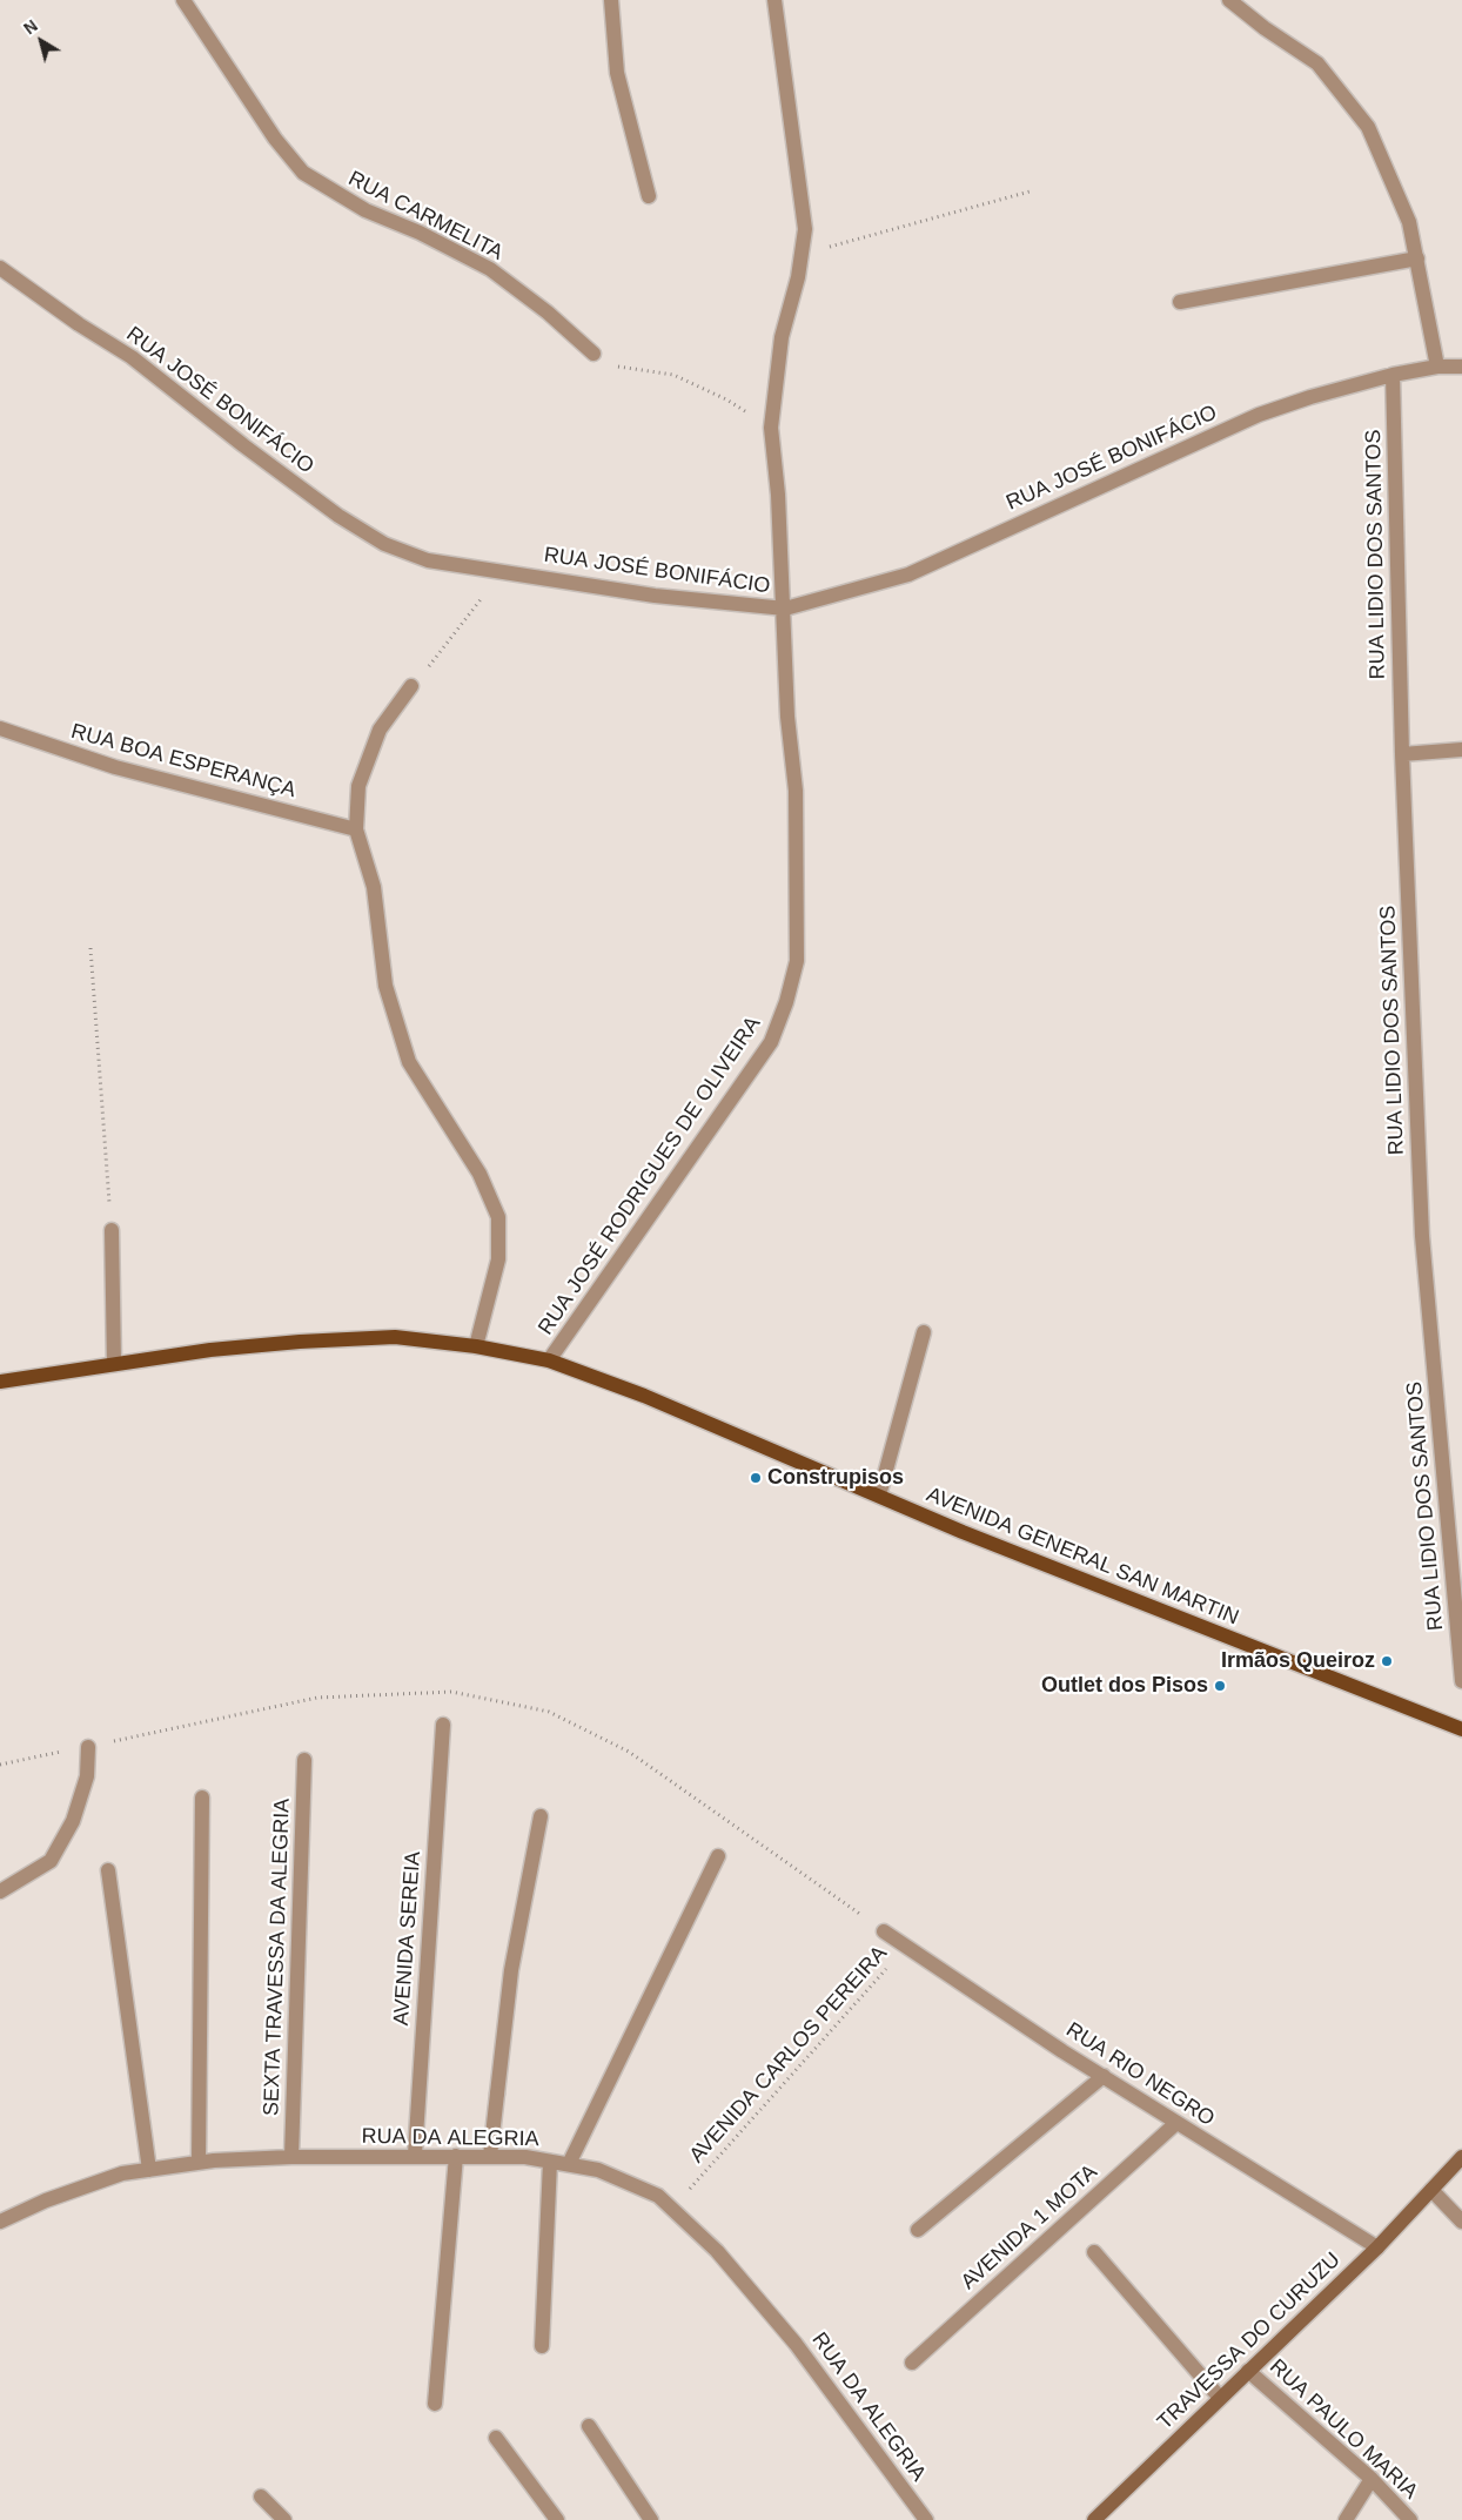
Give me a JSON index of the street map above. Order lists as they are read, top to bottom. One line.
{"streets":{"main road":["AVENIDA GENERAL SAN MARTIN"],"street":["RUA CARMELITA","RUA JOSÉ BONIFÁCIO","RUA LIDIO DOS SANTOS","RUA BOA ESPERANÇA","RUA JOSÉ RODRIGUES DE OLIVEIRA","AVENIDA SEREIA","SEXTA TRAVESSA DA ALEGRIA","RUA RIO NEGRO","RUA DA ALEGRIA","AVENIDA 1 MOTA","TRAVESSA DO CURUZU","RUA PAULO MARIA"],"path":["AVENIDA CARLOS PEREIRA"]},"crossings":[["RUA JOSÉ BONIFÁCIO","RUA LIDIO DOS SANTOS"],["RUA JOSÉ BONIFÁCIO","RUA JOSÉ RODRIGUES DE OLIVEIRA"],["RUA JOSÉ RODRIGUES DE OLIVEIRA","AVENIDA GENERAL SAN MARTIN"],["AVENIDA SEREIA","RUA DA ALEGRIA"],["SEXTA TRAVESSA DA ALEGRIA","RUA DA ALEGRIA"],["AVENIDA CARLOS PEREIRA","RUA RIO NEGRO"],["RUA RIO NEGRO","AVENIDA 1 MOTA"],["RUA RIO NEGRO","TRAVESSA DO CURUZU"],["TRAVESSA DO CURUZU","RUA PAULO MARIA"]],"places":["Construpisos","Irmãos Queiroz","Outlet dos Pisos"],"north":"top left"}
